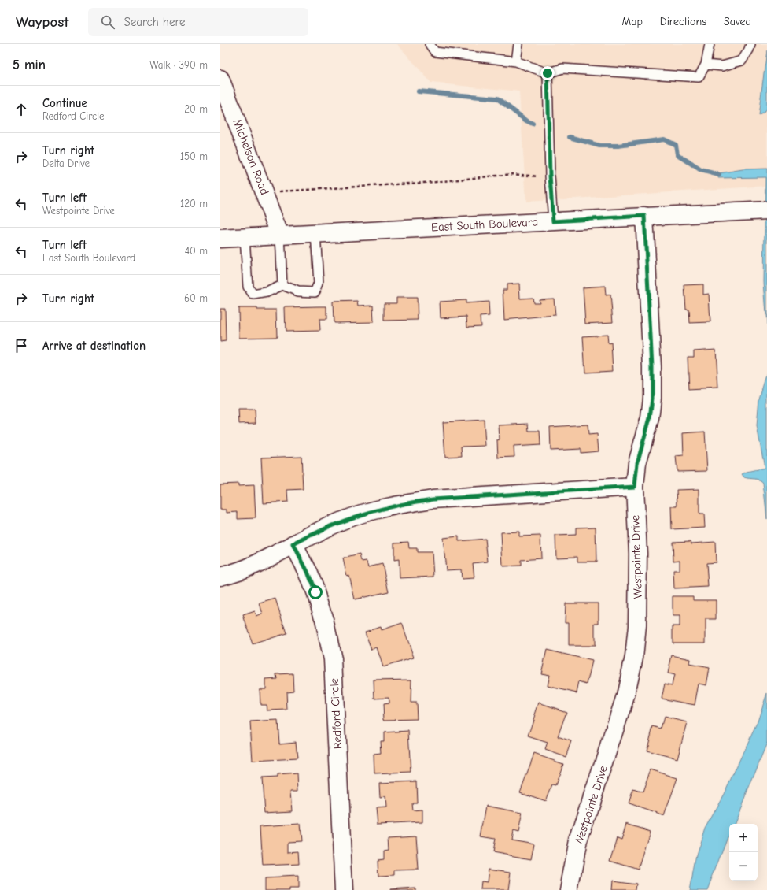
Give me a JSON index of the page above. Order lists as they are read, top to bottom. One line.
{"streets":{"street":["Michelson Road","East South Boulevard","Westpointe Drive","Redford Circle"]},"crossings":[["Michelson Road","East South Boulevard"],["East South Boulevard","Westpointe Drive"]],"page":{"header":"Waypost","search":"Search here","nav":["Map","Directions","Saved"],"heading":["5 min","Walk · 390 m"],"list":[["Continue","Redford Circle","20 m"],["Turn right","Delta Drive","150 m"],["Turn left","Westpointe Drive","120 m"],["Turn left","East South Boulevard","40 m"],["Turn right","60 m"],"Arrive at destination"],"map_buttons":["+","−"]}}
